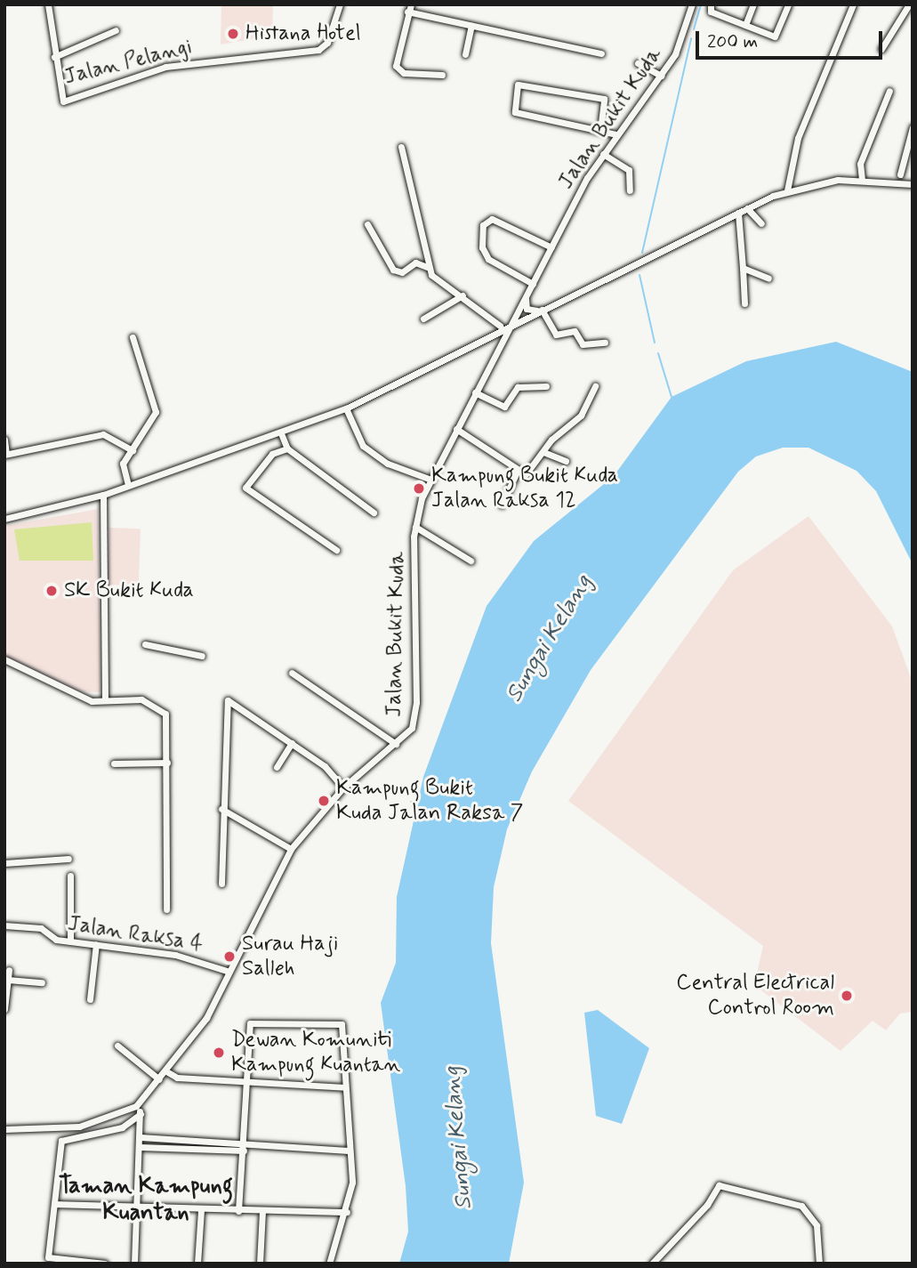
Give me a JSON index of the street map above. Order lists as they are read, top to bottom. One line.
{"streets":{"street":["Jalan Pelangi","Jalan Bukit Kuda","Jalan Raksa 4"]},"crossings":[["Jalan Bukit Kuda","Jalan Raksa 4"]],"districts":["Taman Kampung Kuantan"],"water":["Sungai Kelang"],"places":["Histana Hotel","Kampung Bukit Kuda Jalan Raksa 12","SK Bukit Kuda","Kampung Bukit Kuda Jalan Raksa 7","Surau Haji Salleh","Central Electrical Control Room","Dewan Komuniti Kampung Kuantan"],"scale_bar":"200 m"}
